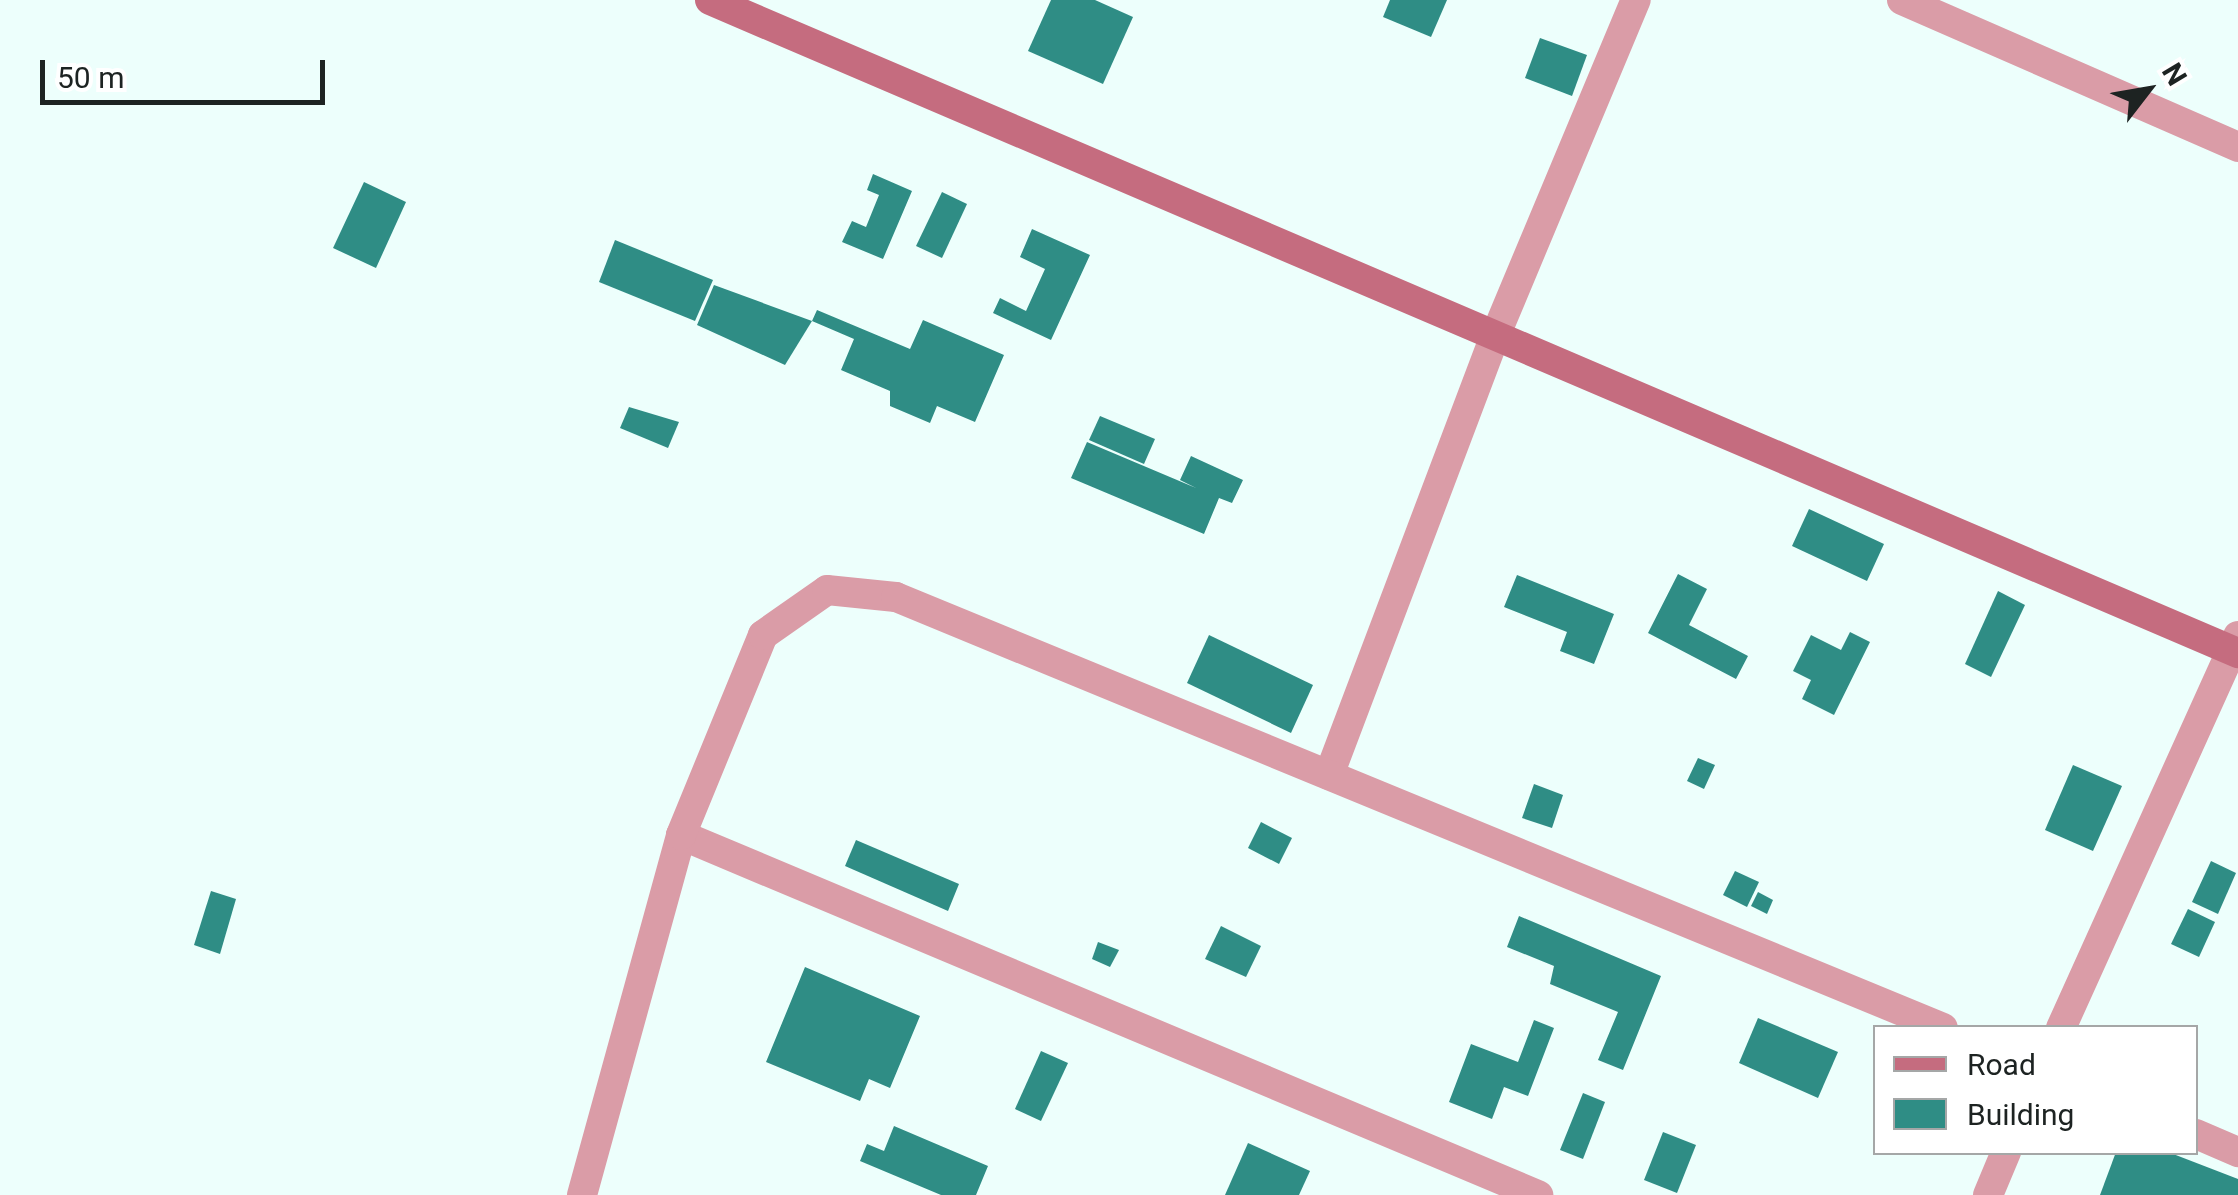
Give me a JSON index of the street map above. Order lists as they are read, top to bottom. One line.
{"legend":["Road","Building"],"scale_bar":"50 m","north":"top right"}
